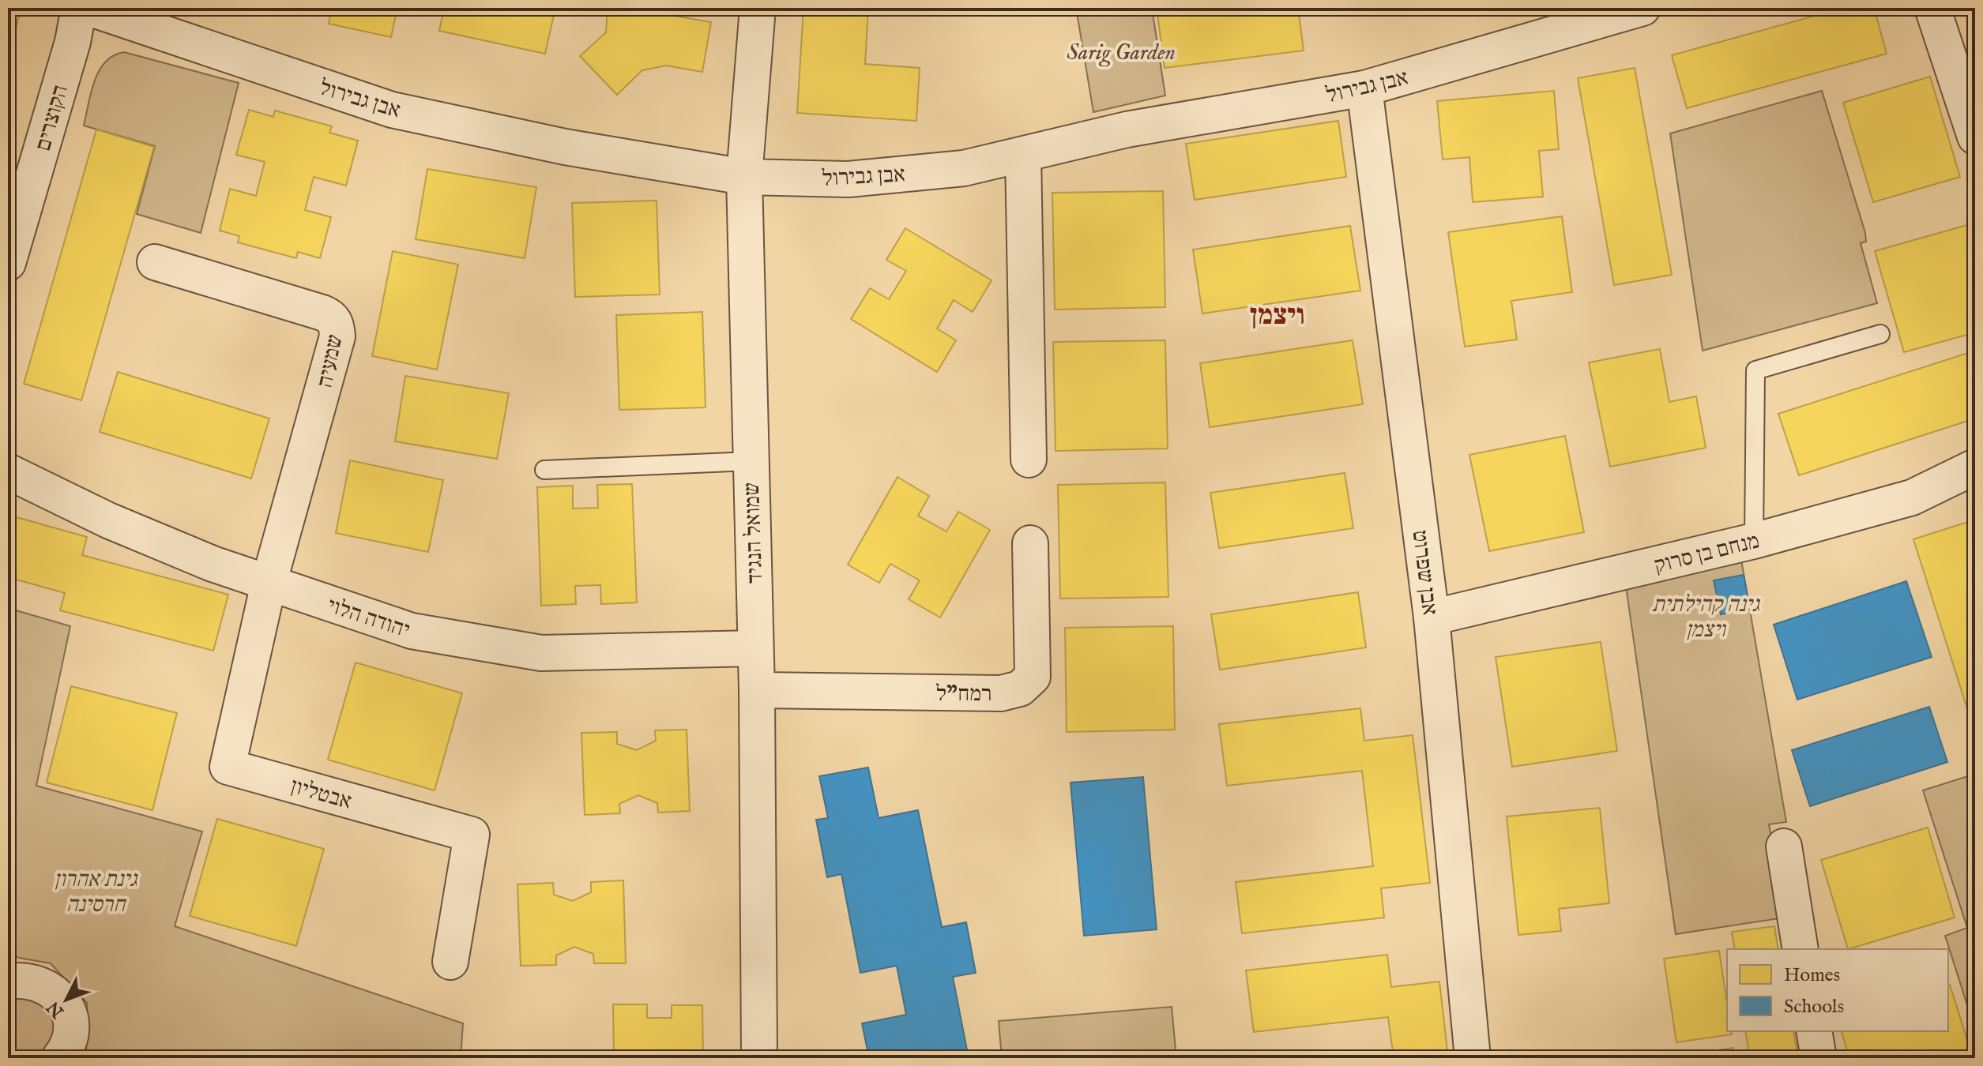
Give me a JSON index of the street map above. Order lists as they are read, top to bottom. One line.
{"streets":{"street":["אבן גבירול","הקוצרים","שמעיה","שמואל הנגיד","מנחם בן סרוק","אבן שפרוט","יהודה הלוי","רמח\"ל","אבטליון"]},"crossings":[["אבן גבירול","שמואל הנגיד"],["אבן גבירול","אבן שפרוט"],["שמעיה","יהודה הלוי"],["שמעיה","אבטליון"],["שמואל הנגיד","יהודה הלוי"],["שמואל הנגיד","רמח\"ל"],["מנחם בן סרוק","אבן שפרוט"],["יהודה הלוי","אבטליון"]],"districts":["ויצמן"],"parks":["Sarig Garden","גינה קהילתית ויצמן","גינת אהרון חרסינה"],"legend":["Homes","Schools"],"north":"bottom left"}
